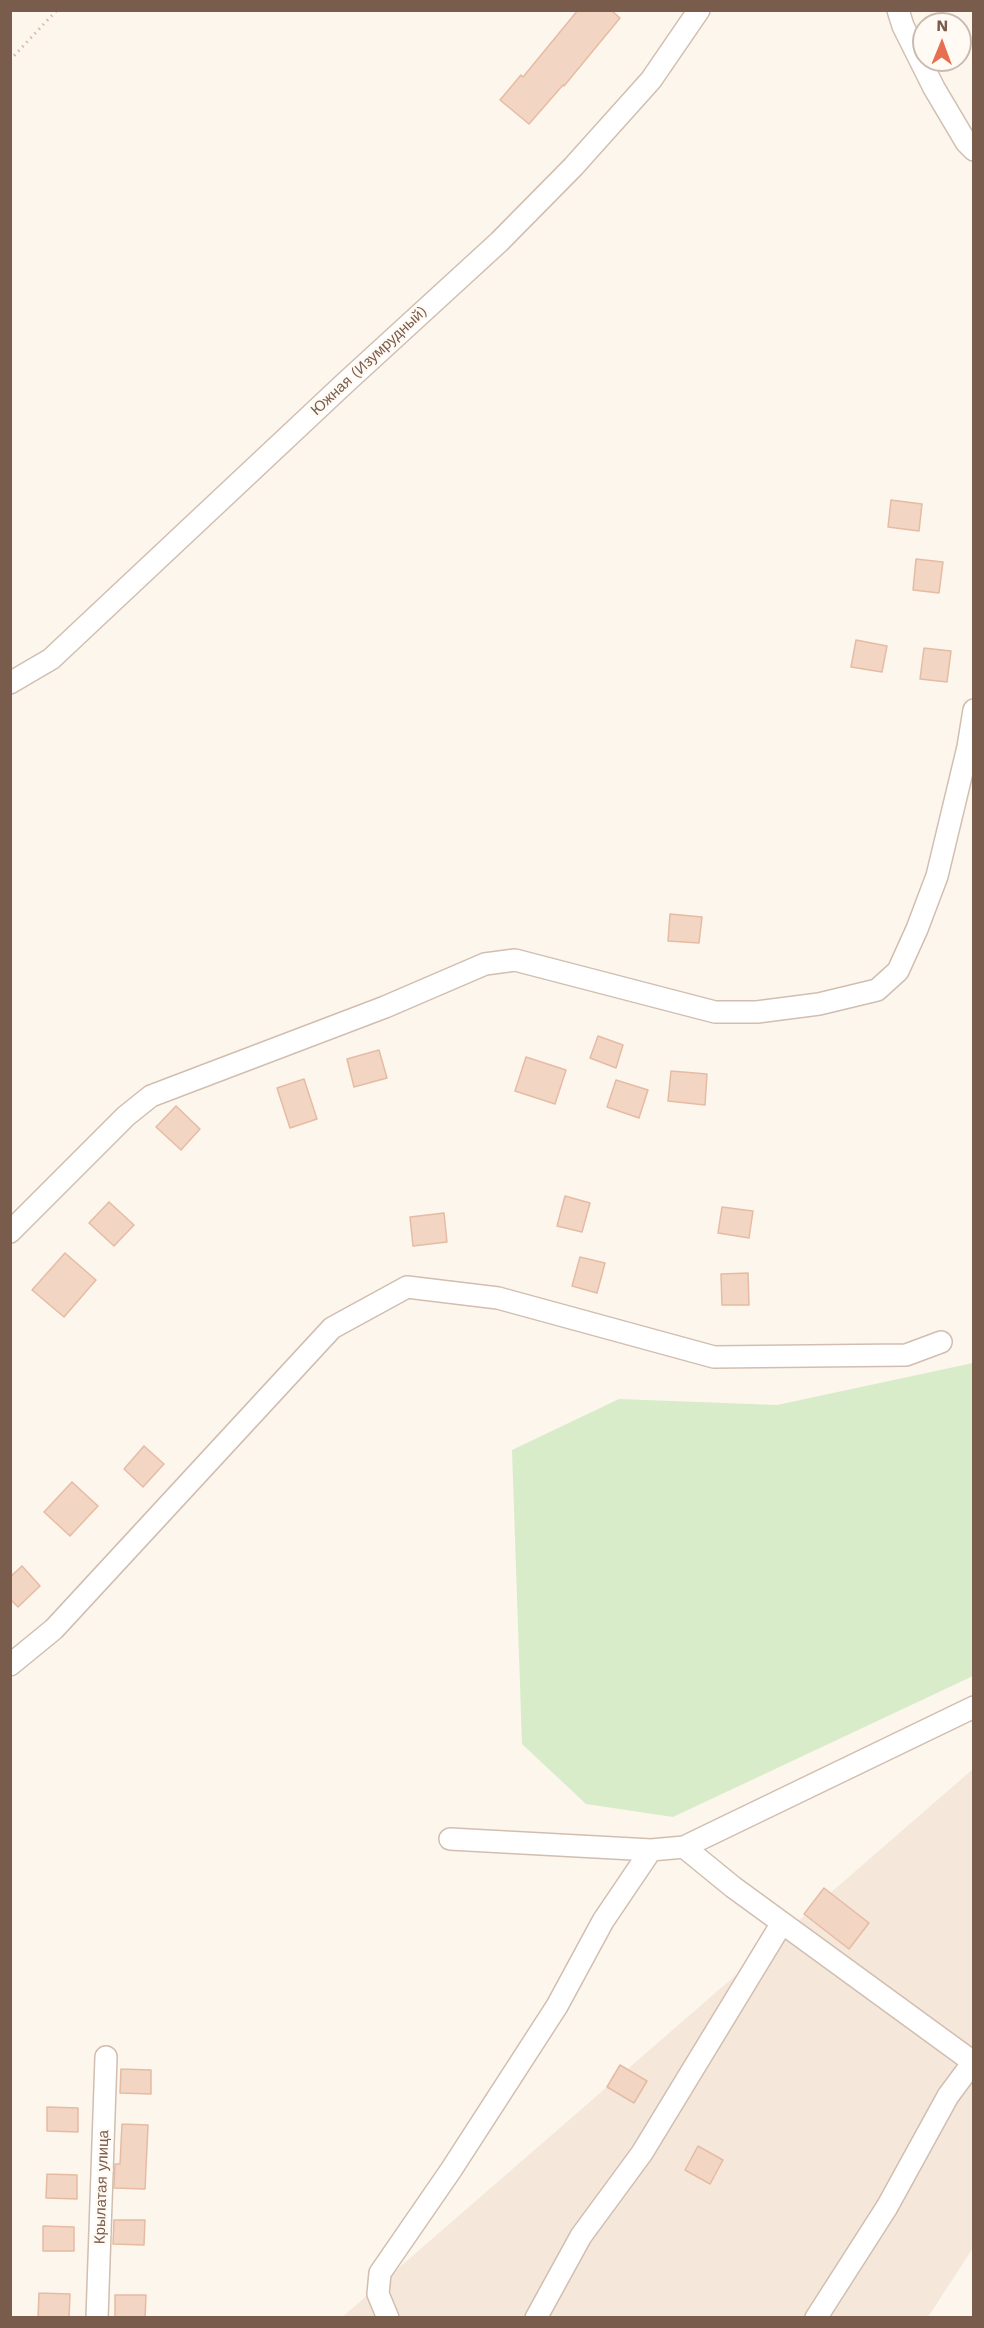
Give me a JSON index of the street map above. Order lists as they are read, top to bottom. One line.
{"streets":{"street":["Южная (Изумрудный)","Крылатая улица"]},"north":"top"}
